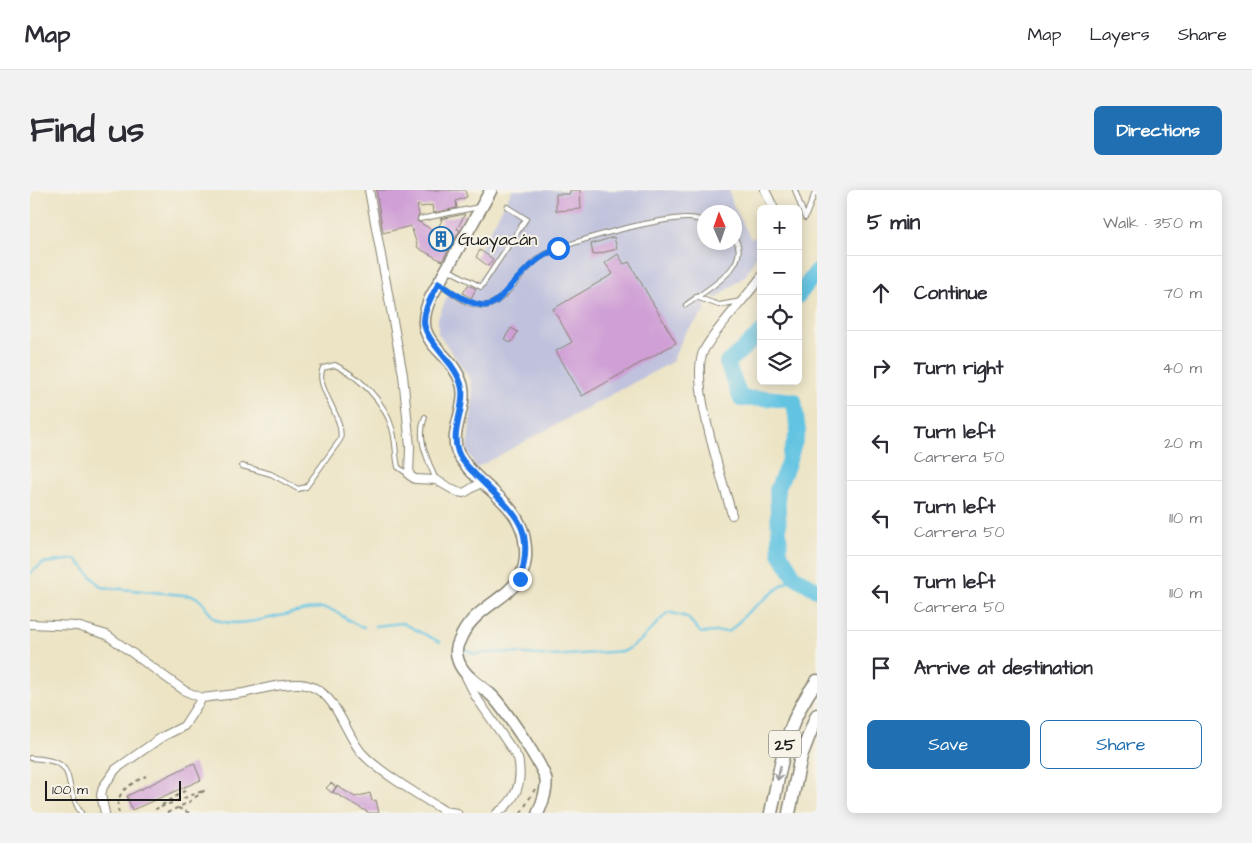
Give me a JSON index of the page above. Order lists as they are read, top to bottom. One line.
{"streets":{"highway":["25"]},"places":{"building":["Guayacán"]},"scale_bar":"100 m","north":"top","page":{"header":"Map","nav":["Map","Layers","Share"],"title":"Find us","buttons":["Directions",["Save","Share"]],"heading":["5 min","Walk · 350 m"],"map_buttons":["+","−"],"list":[["Continue","70 m"],["Turn right","40 m"],["Turn left","Carrera 50","20 m"],["Turn left","Carrera 50","110 m"],["Turn left","Carrera 50","110 m"],"Arrive at destination"],"scale":"100 m"}}
